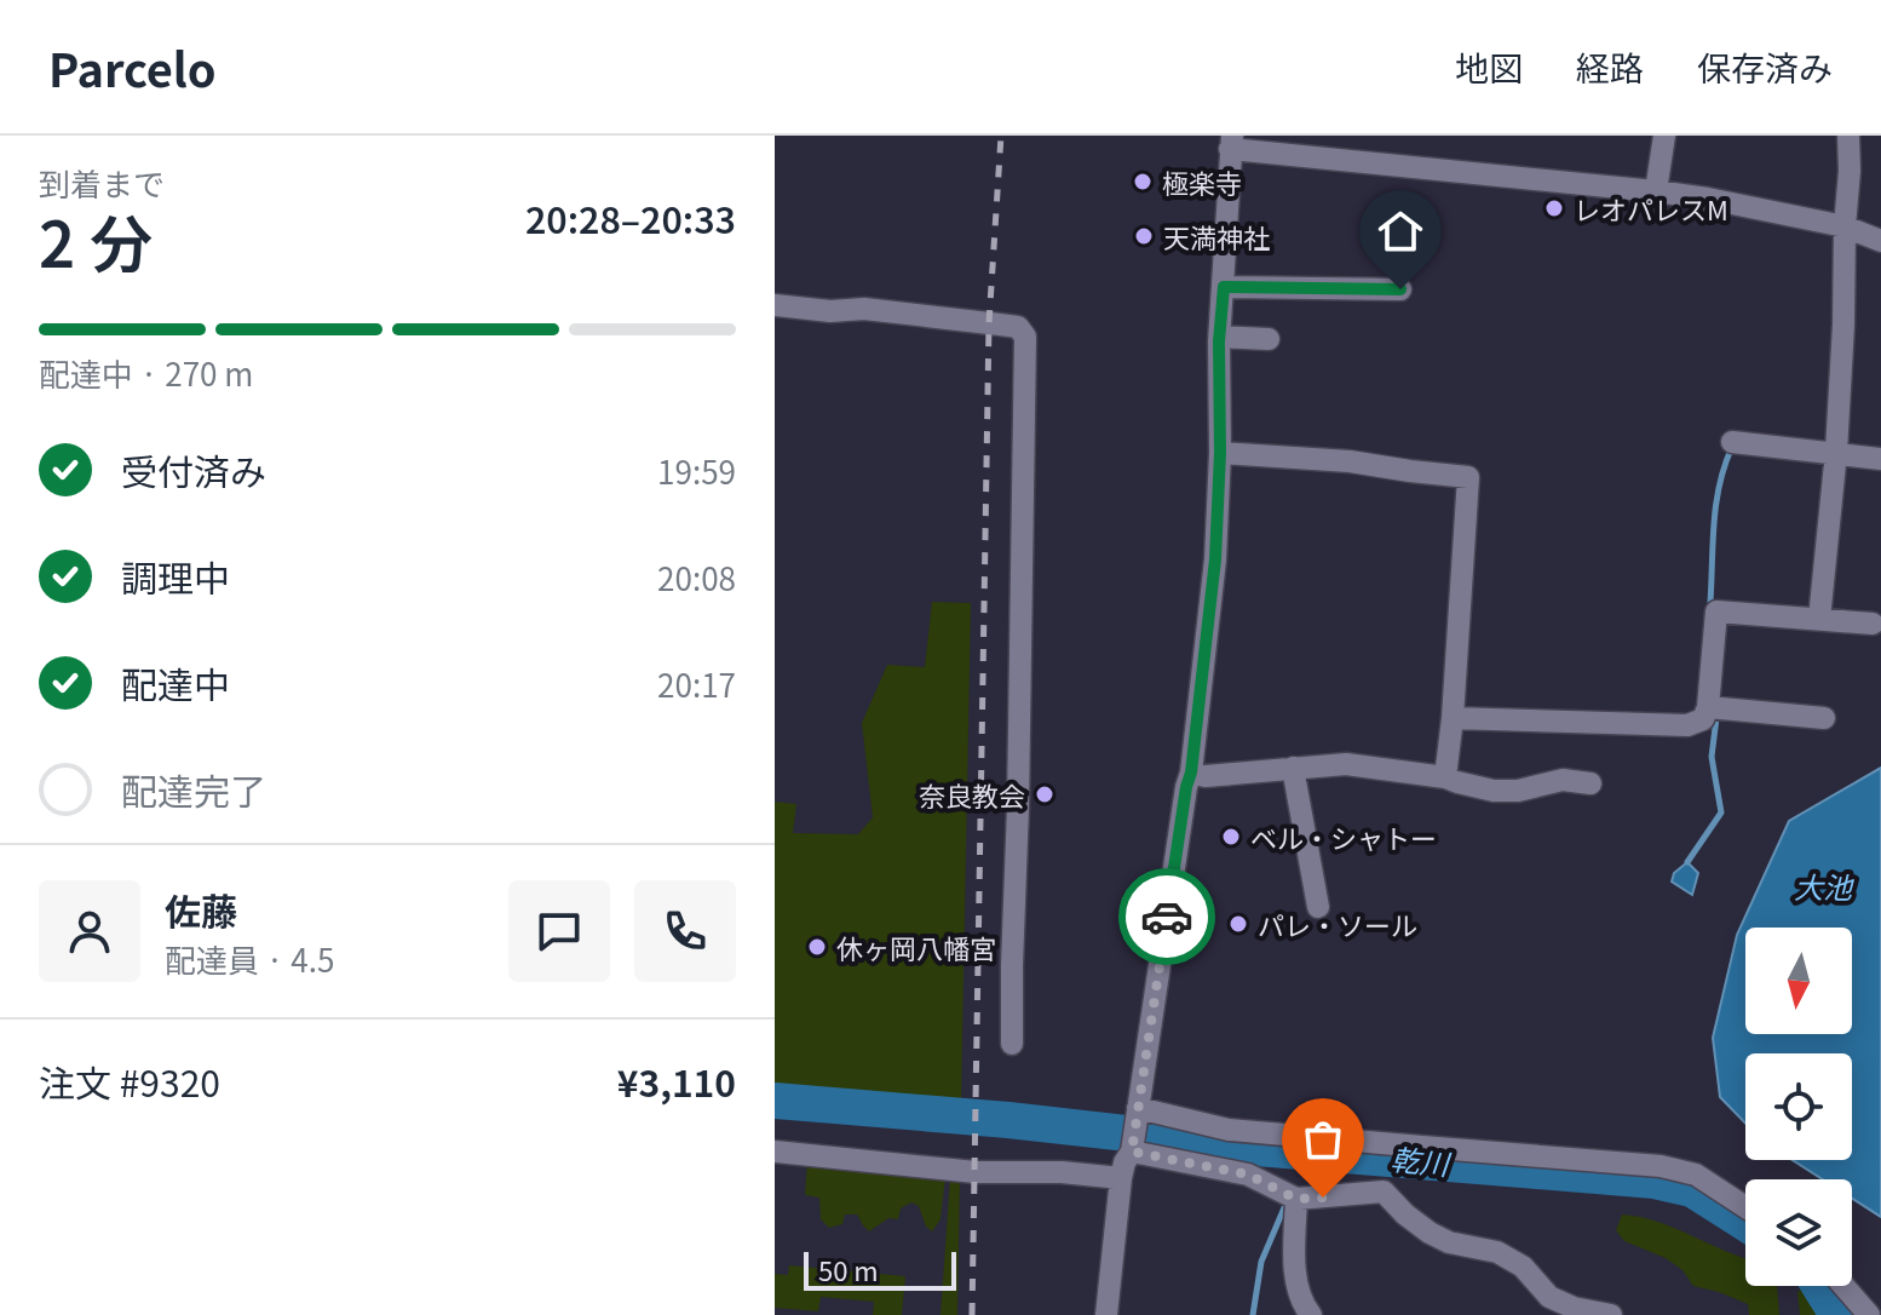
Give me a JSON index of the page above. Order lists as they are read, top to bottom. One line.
{"water":["大池","乾川"],"places":["極楽寺","レオパレスM","天満神社","奈良教会","ベル・シャトー","パレ・ソール","休ヶ岡八幡宮"],"scale_bar":"50 m","north":"bottom","page":{"header":"Parcelo","nav":["地図","経路","保存済み"],"heading":["2 分","到着まで","20:28–20:33"],"panel":["佐藤","配達員 · 4.5","注文 #9320","¥3,110"],"bar":"配達中 · 270 m","list":[["受付済み","19:59"],["調理中","20:08"],["配達中","20:17"],"配達完了"],"scale":"50 m"}}
